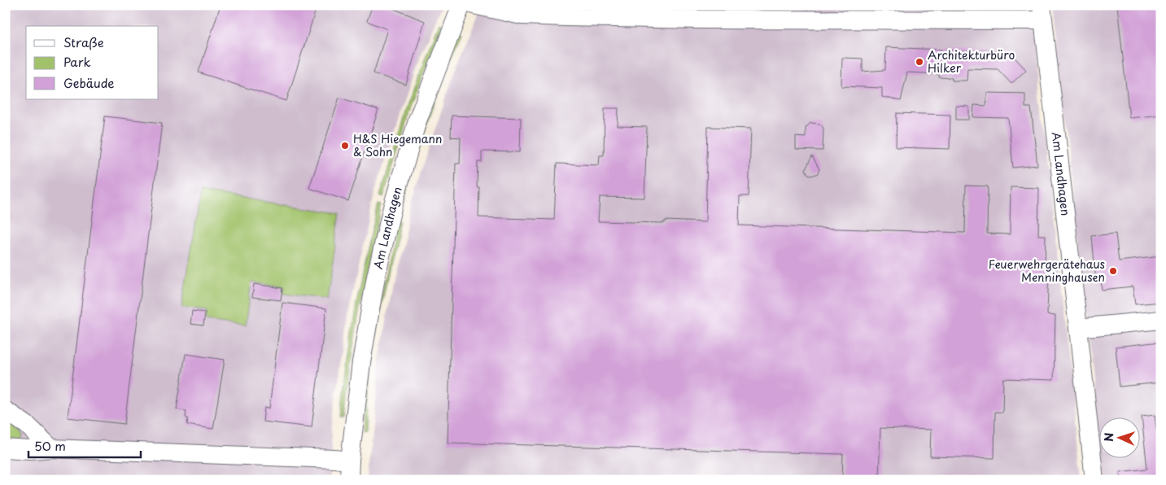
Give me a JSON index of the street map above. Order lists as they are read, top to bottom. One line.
{"streets":{"street":["Am Landhagen"]},"places":["Architekturbüro Hilker","H&S Hiegemann & Sohn","Feuerwehrgerätehaus Menninghausen"],"legend":["Straße","Park","Gebäude"],"scale_bar":"50 m","north":"left"}
